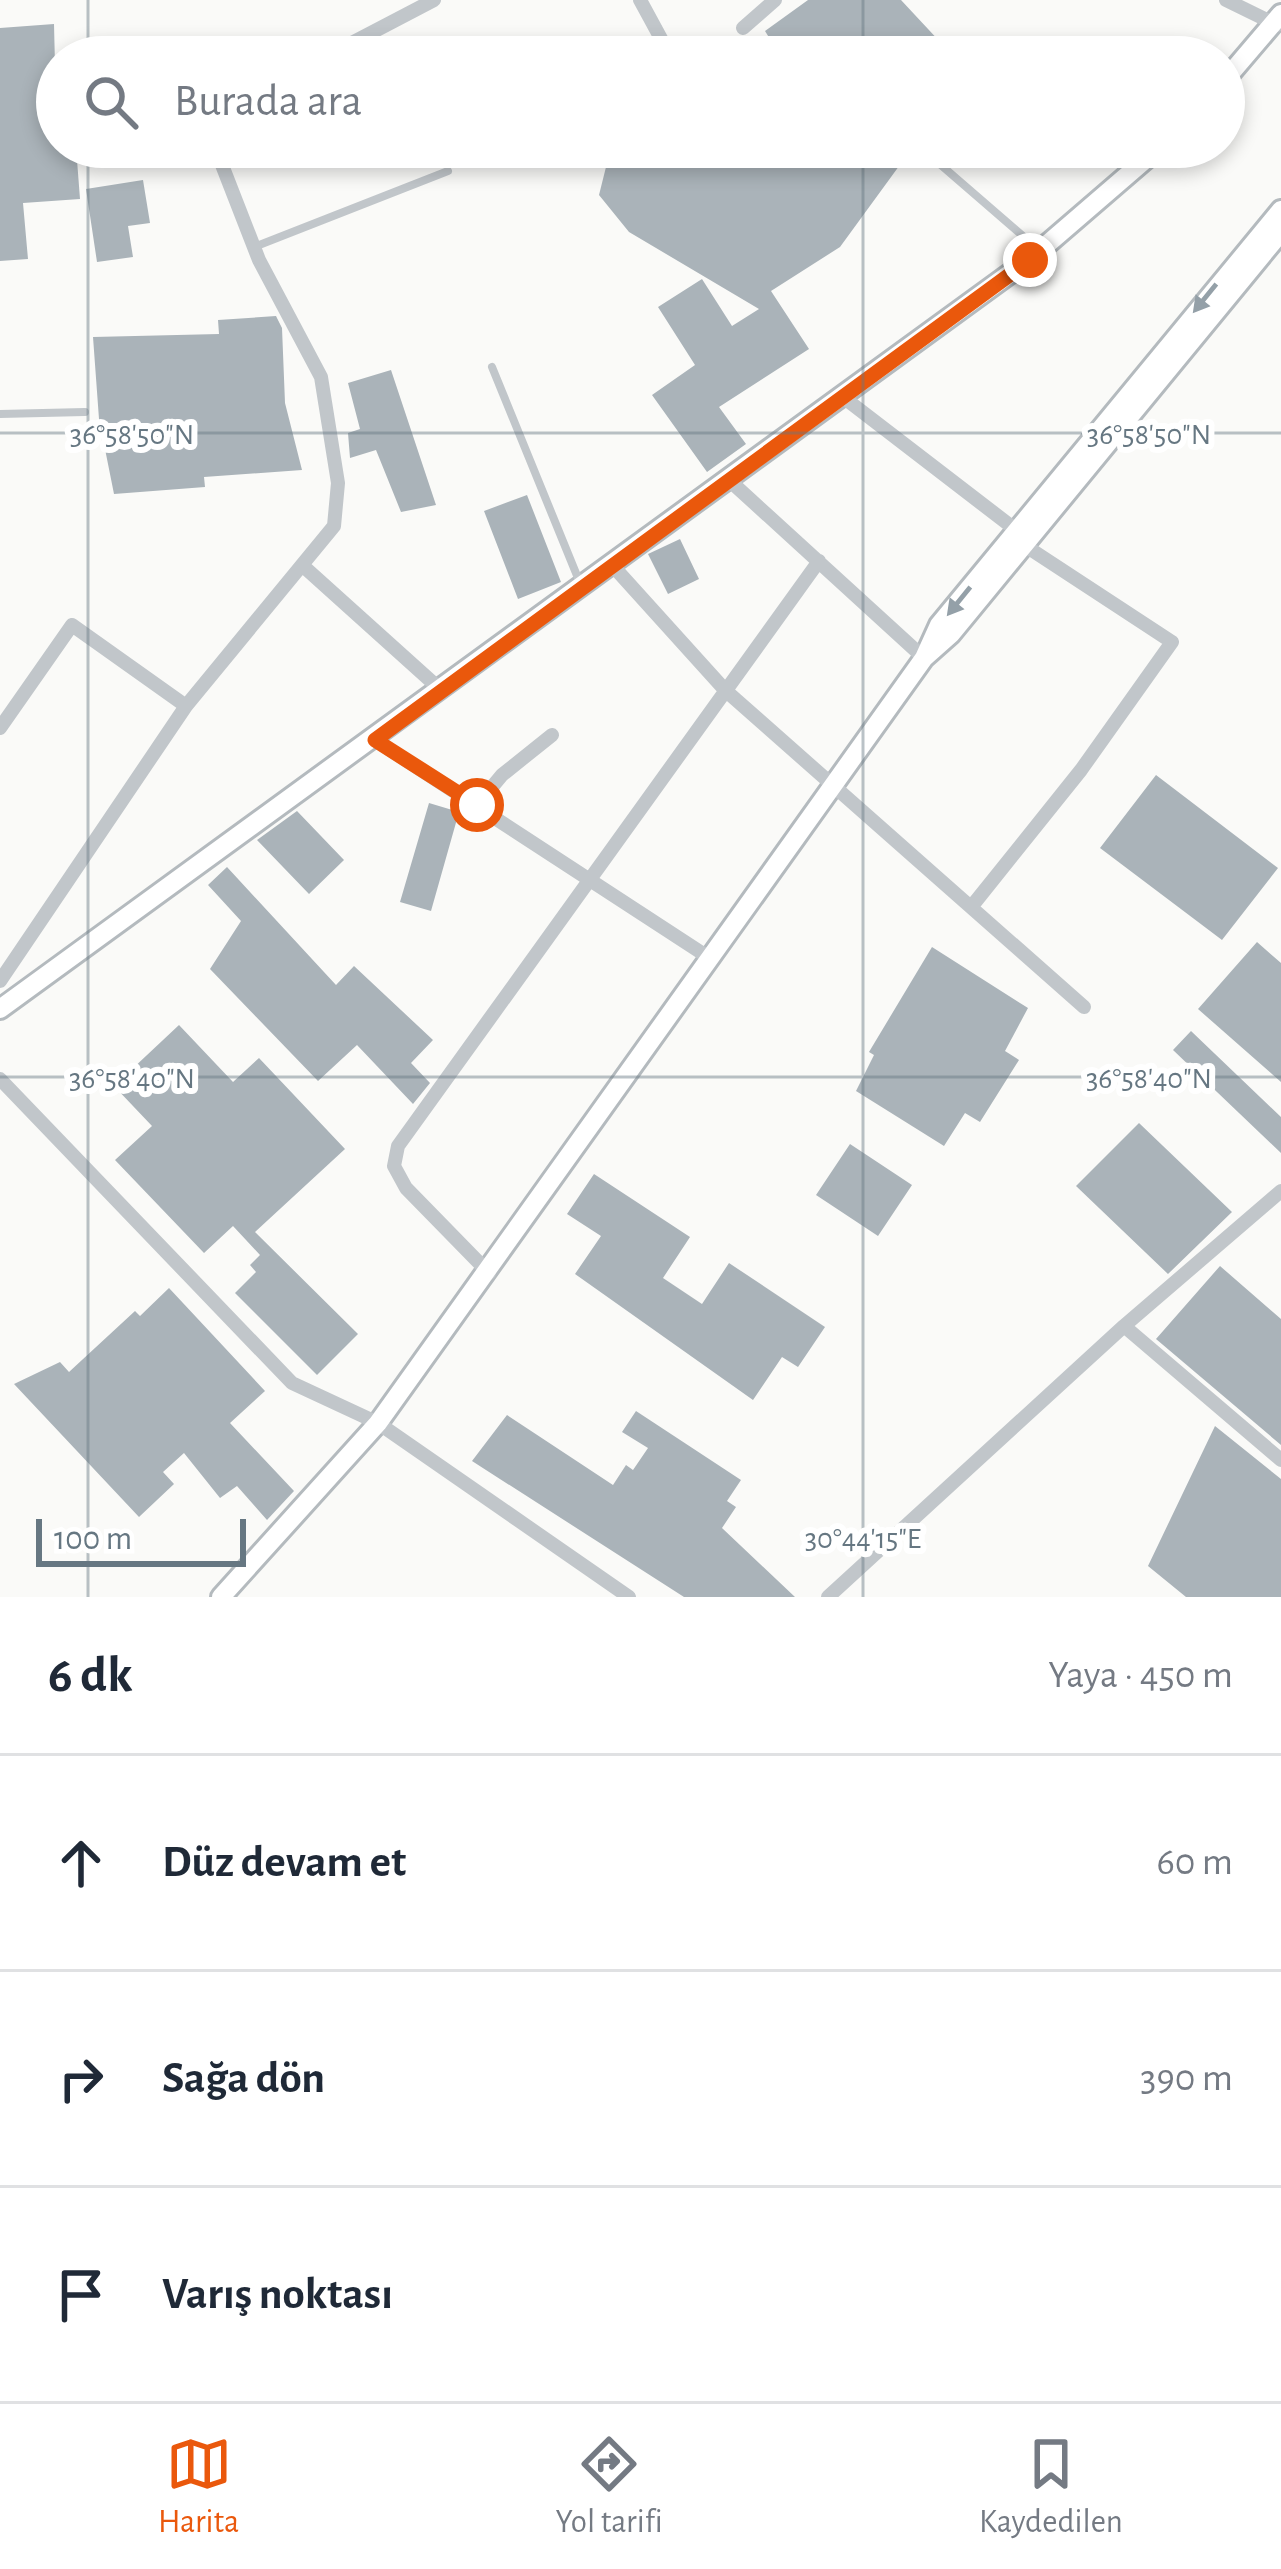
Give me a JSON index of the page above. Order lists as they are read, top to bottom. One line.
{"scale_bar":"100 m","page":{"search":"Burada ara","scale":"100 m","heading":["6 dk","Yaya · 450 m"],"list":[["Düz devam et","60 m"],["Sağa dön","390 m"],"Varış noktası"],"nav":["Harita","Yol tarifi","Kaydedilen"]},"coordinates":["36°58'50\"N","36°58'40\"N","30°44'15\"E"]}
